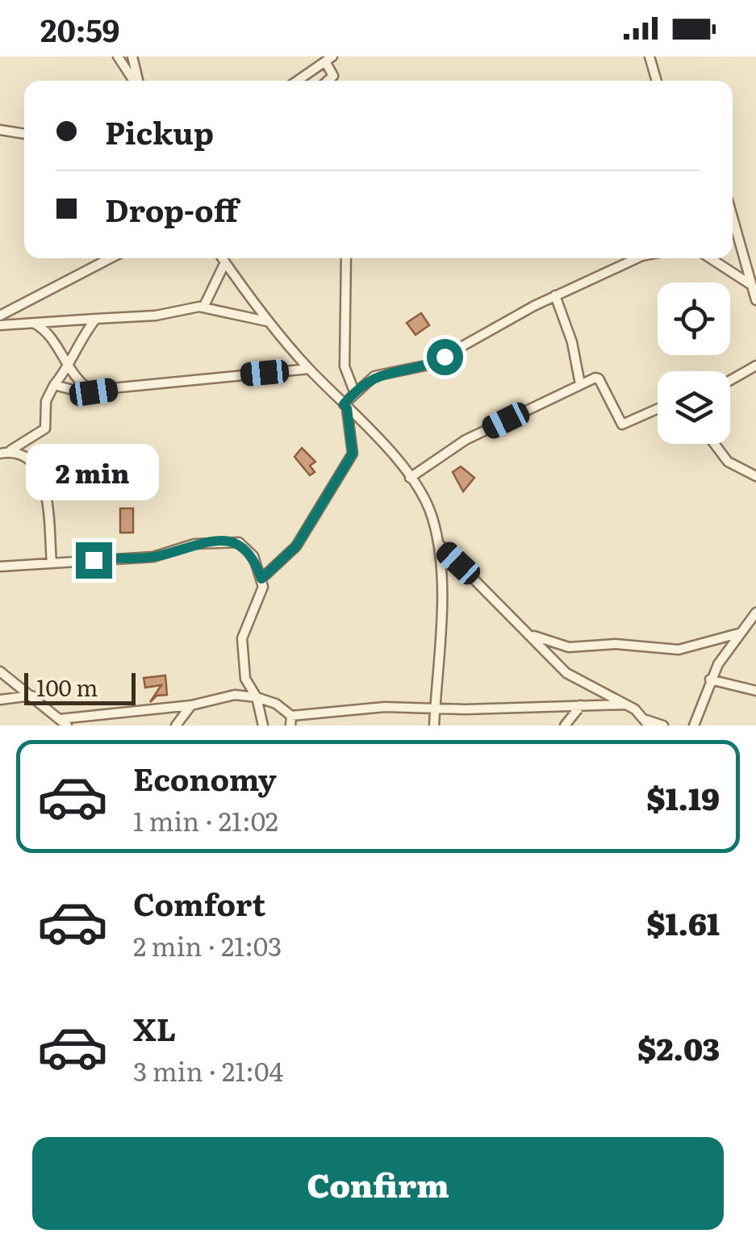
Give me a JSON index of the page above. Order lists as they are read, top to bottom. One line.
{"scale_bar":"100 m","page":{"status":"20:59","banner":["Pickup","Drop-off"],"bubble":"2 min","scale":"100 m","list":[{"name":"Economy","note":"1 min · 21:02","value":"$1.19"},{"name":"Comfort","note":"2 min · 21:03","value":"$1.61"},{"name":"XL","note":"3 min · 21:04","value":"$2.03"}],"buttons":"Confirm"}}
